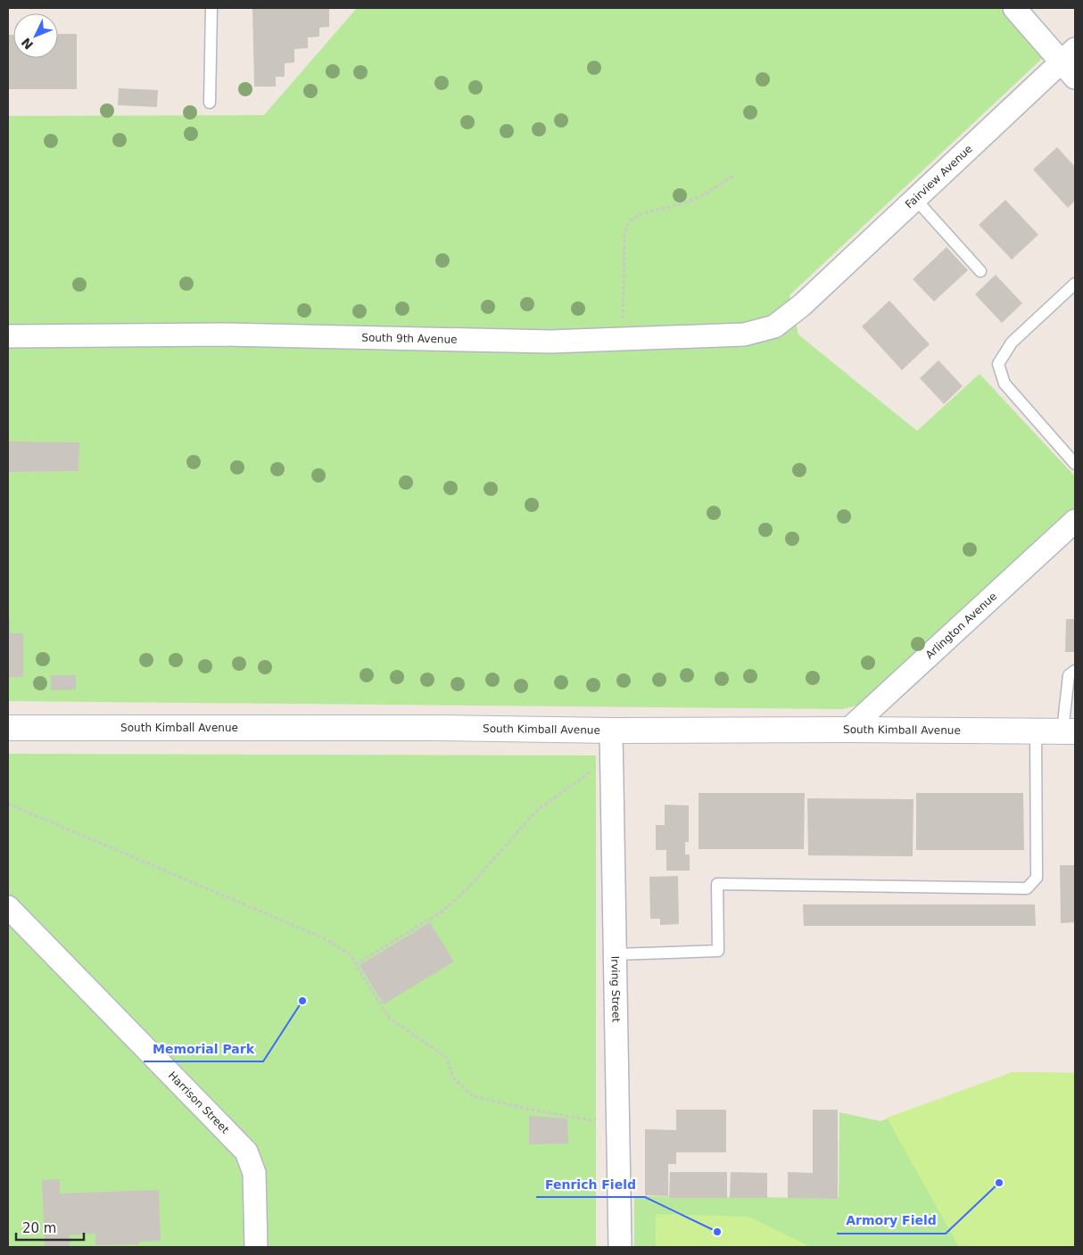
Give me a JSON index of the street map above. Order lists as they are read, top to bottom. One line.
{"streets":{"street":["Fairview Avenue","South 9th Avenue","Arlington Avenue","South Kimball Avenue","Irving Street","Harrison Street"]},"crossings":[["Fairview Avenue","South 9th Avenue"],["Arlington Avenue","South Kimball Avenue"],["South Kimball Avenue","Irving Street"]],"places":["Memorial Park","Armory Field","Fenrich Field"],"scale_bar":"20 m","north":"bottom left"}
